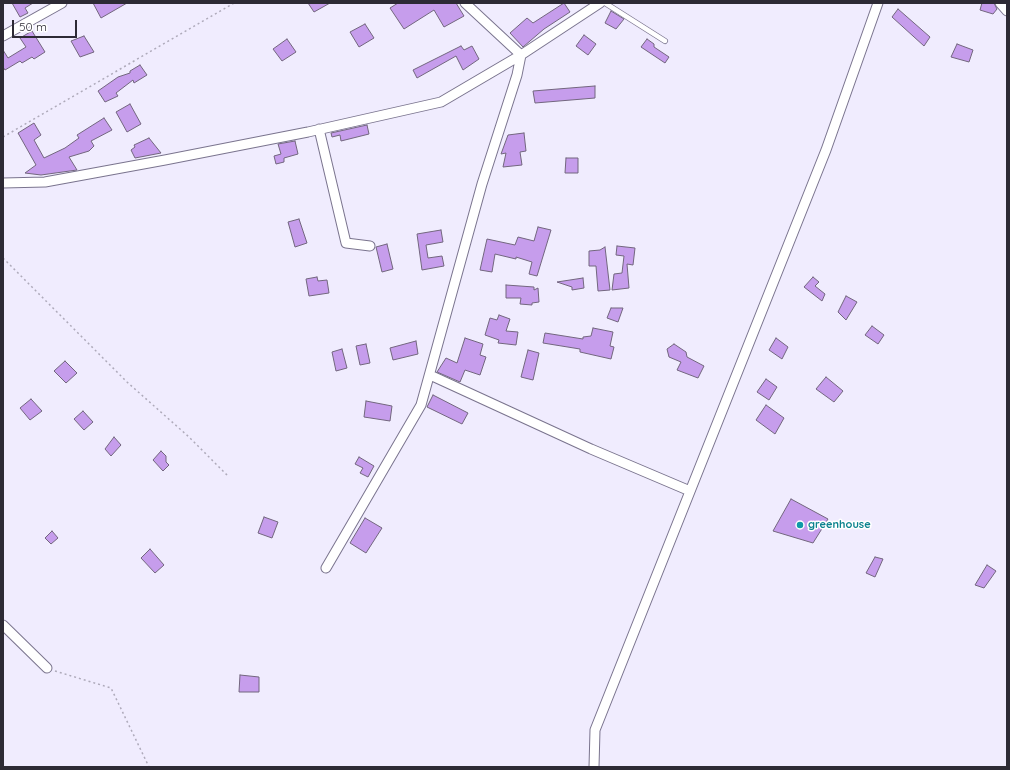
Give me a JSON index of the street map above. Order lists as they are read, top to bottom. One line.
{"places":["greenhouse"],"scale_bar":"50 m"}
